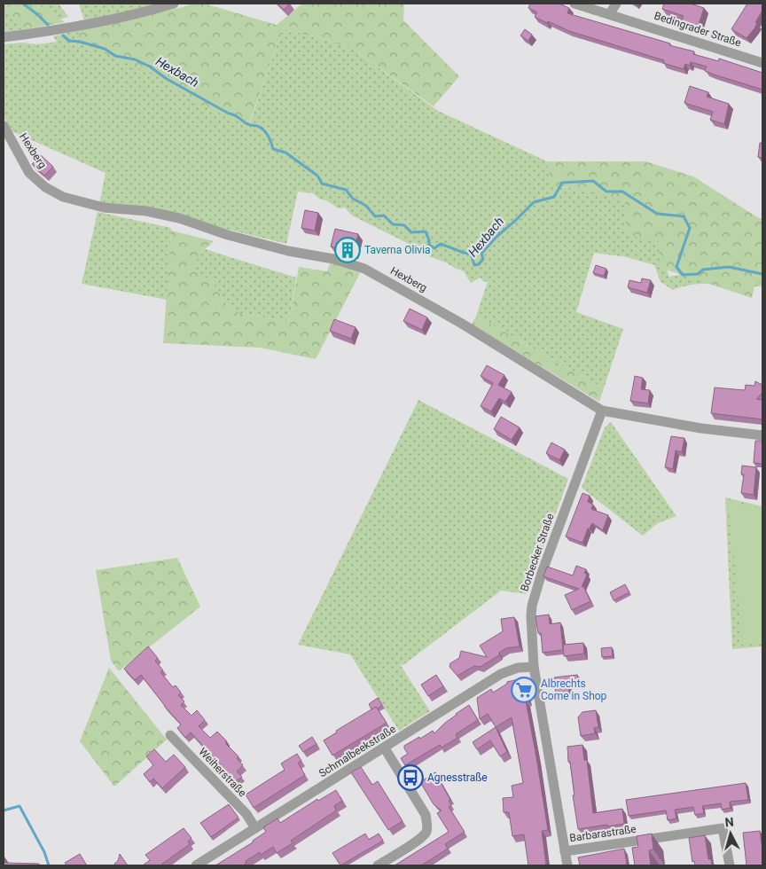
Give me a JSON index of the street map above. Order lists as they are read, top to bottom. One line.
{"streets":{"street":["Bedingrader Straße","Hexberg","Borbecker Straße","Schmalbeekstraße","Weiherstraße","Barbarastraße"]},"crossings":[["Hexberg","Borbecker Straße"],["Borbecker Straße","Schmalbeekstraße"],["Borbecker Straße","Barbarastraße"],["Schmalbeekstraße","Weiherstraße"]],"water":["Hexbach"],"places":{"building":["Taverna Olivia"],"supermarket":["Albrechts Come in Shop"],"bus stop":["Agnesstraße"]},"north":"top"}
